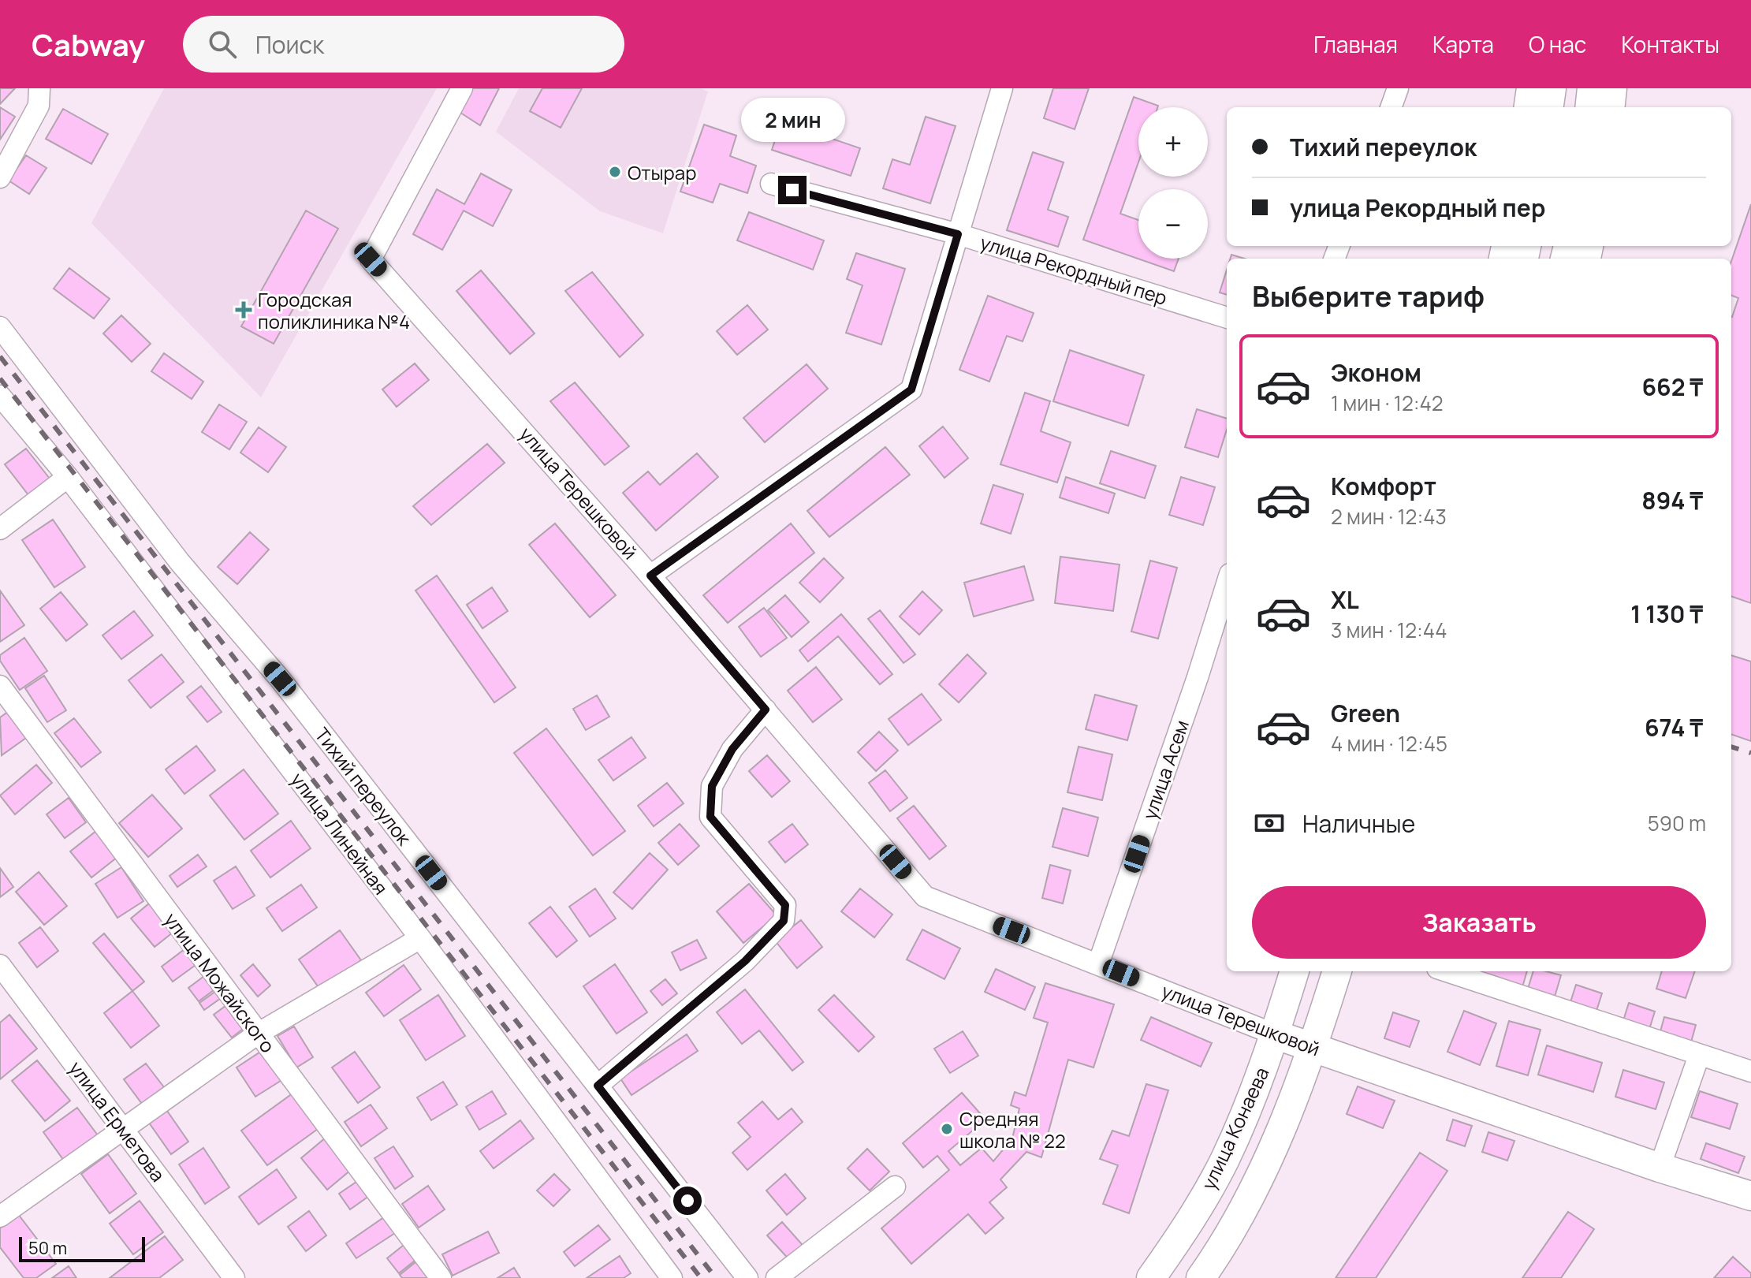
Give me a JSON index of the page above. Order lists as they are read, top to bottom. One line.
{"streets":{"main road":["улица Терешковой","улица Конаева"],"street":["улица Рекордный пер","улица Асем","Тихий переулок","улица Линейная","улица Можайского","улица Ерметова"]},"crossings":[["улица Терешковой","улица Асем"],["улица Терешковой","улица Конаева"]],"places":{"other":["Отырар","Средняя школа № 22"],"health":["Городская поликлиника №4"]},"scale_bar":"50 m","page":{"header":"Cabway","search":"Поиск","nav":["Главная","Карта","О нас","Контакты"],"bubble":"2 мин","map_buttons":["+","−"],"banner":["Тихий переулок","улица Рекордный пер"],"heading":"Выберите тариф","list":[{"name":"Эконом","note":"1 мин · 12:42","value":"662 ₸"},{"name":"Комфорт","note":"2 мин · 12:43","value":"894 ₸"},{"name":"XL","note":"3 мин · 12:44","value":"1 130 ₸"},{"name":"Green","note":"4 мин · 12:45","value":"674 ₸"}],"pay":["Наличные","590 m"],"buttons":"Заказать","scale":"50 m"}}
